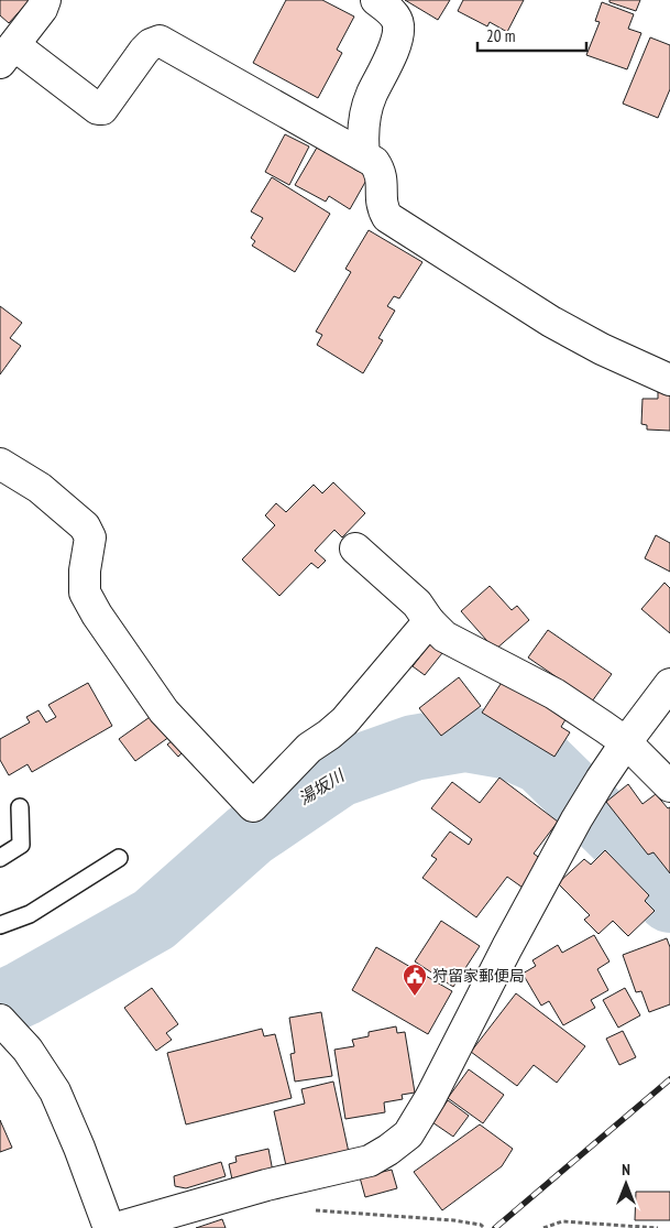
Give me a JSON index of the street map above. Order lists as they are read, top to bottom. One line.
{"water":["湯坂川"],"places":{"public building":["狩留家郵便局"]},"scale_bar":"20 m","north":"top"}
